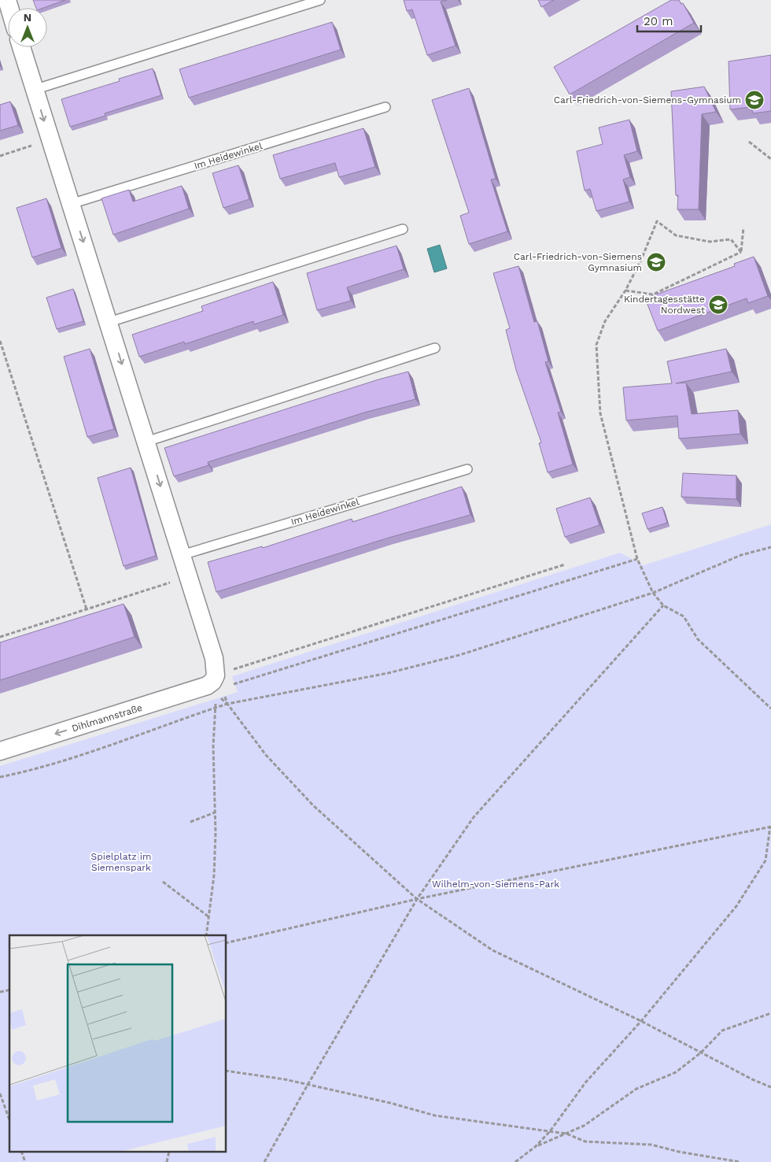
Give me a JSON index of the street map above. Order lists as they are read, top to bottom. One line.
{"streets":{"street":["Dihlmannstraße"],"lane":["Im Heidewinkel"]},"one_way":["Dihlmannstraße"],"parks":["Spielplatz im Siemenspark","Wilhelm-von-Siemens-Park"],"places":{"school or university":["Carl-Friedrich-von-Siemens-Gymnasium","Carl-Friedrich-von-Siemens Gymnasium","Kindertagesstätte Nordwest"]},"scale_bar":"20 m","north":"top"}
